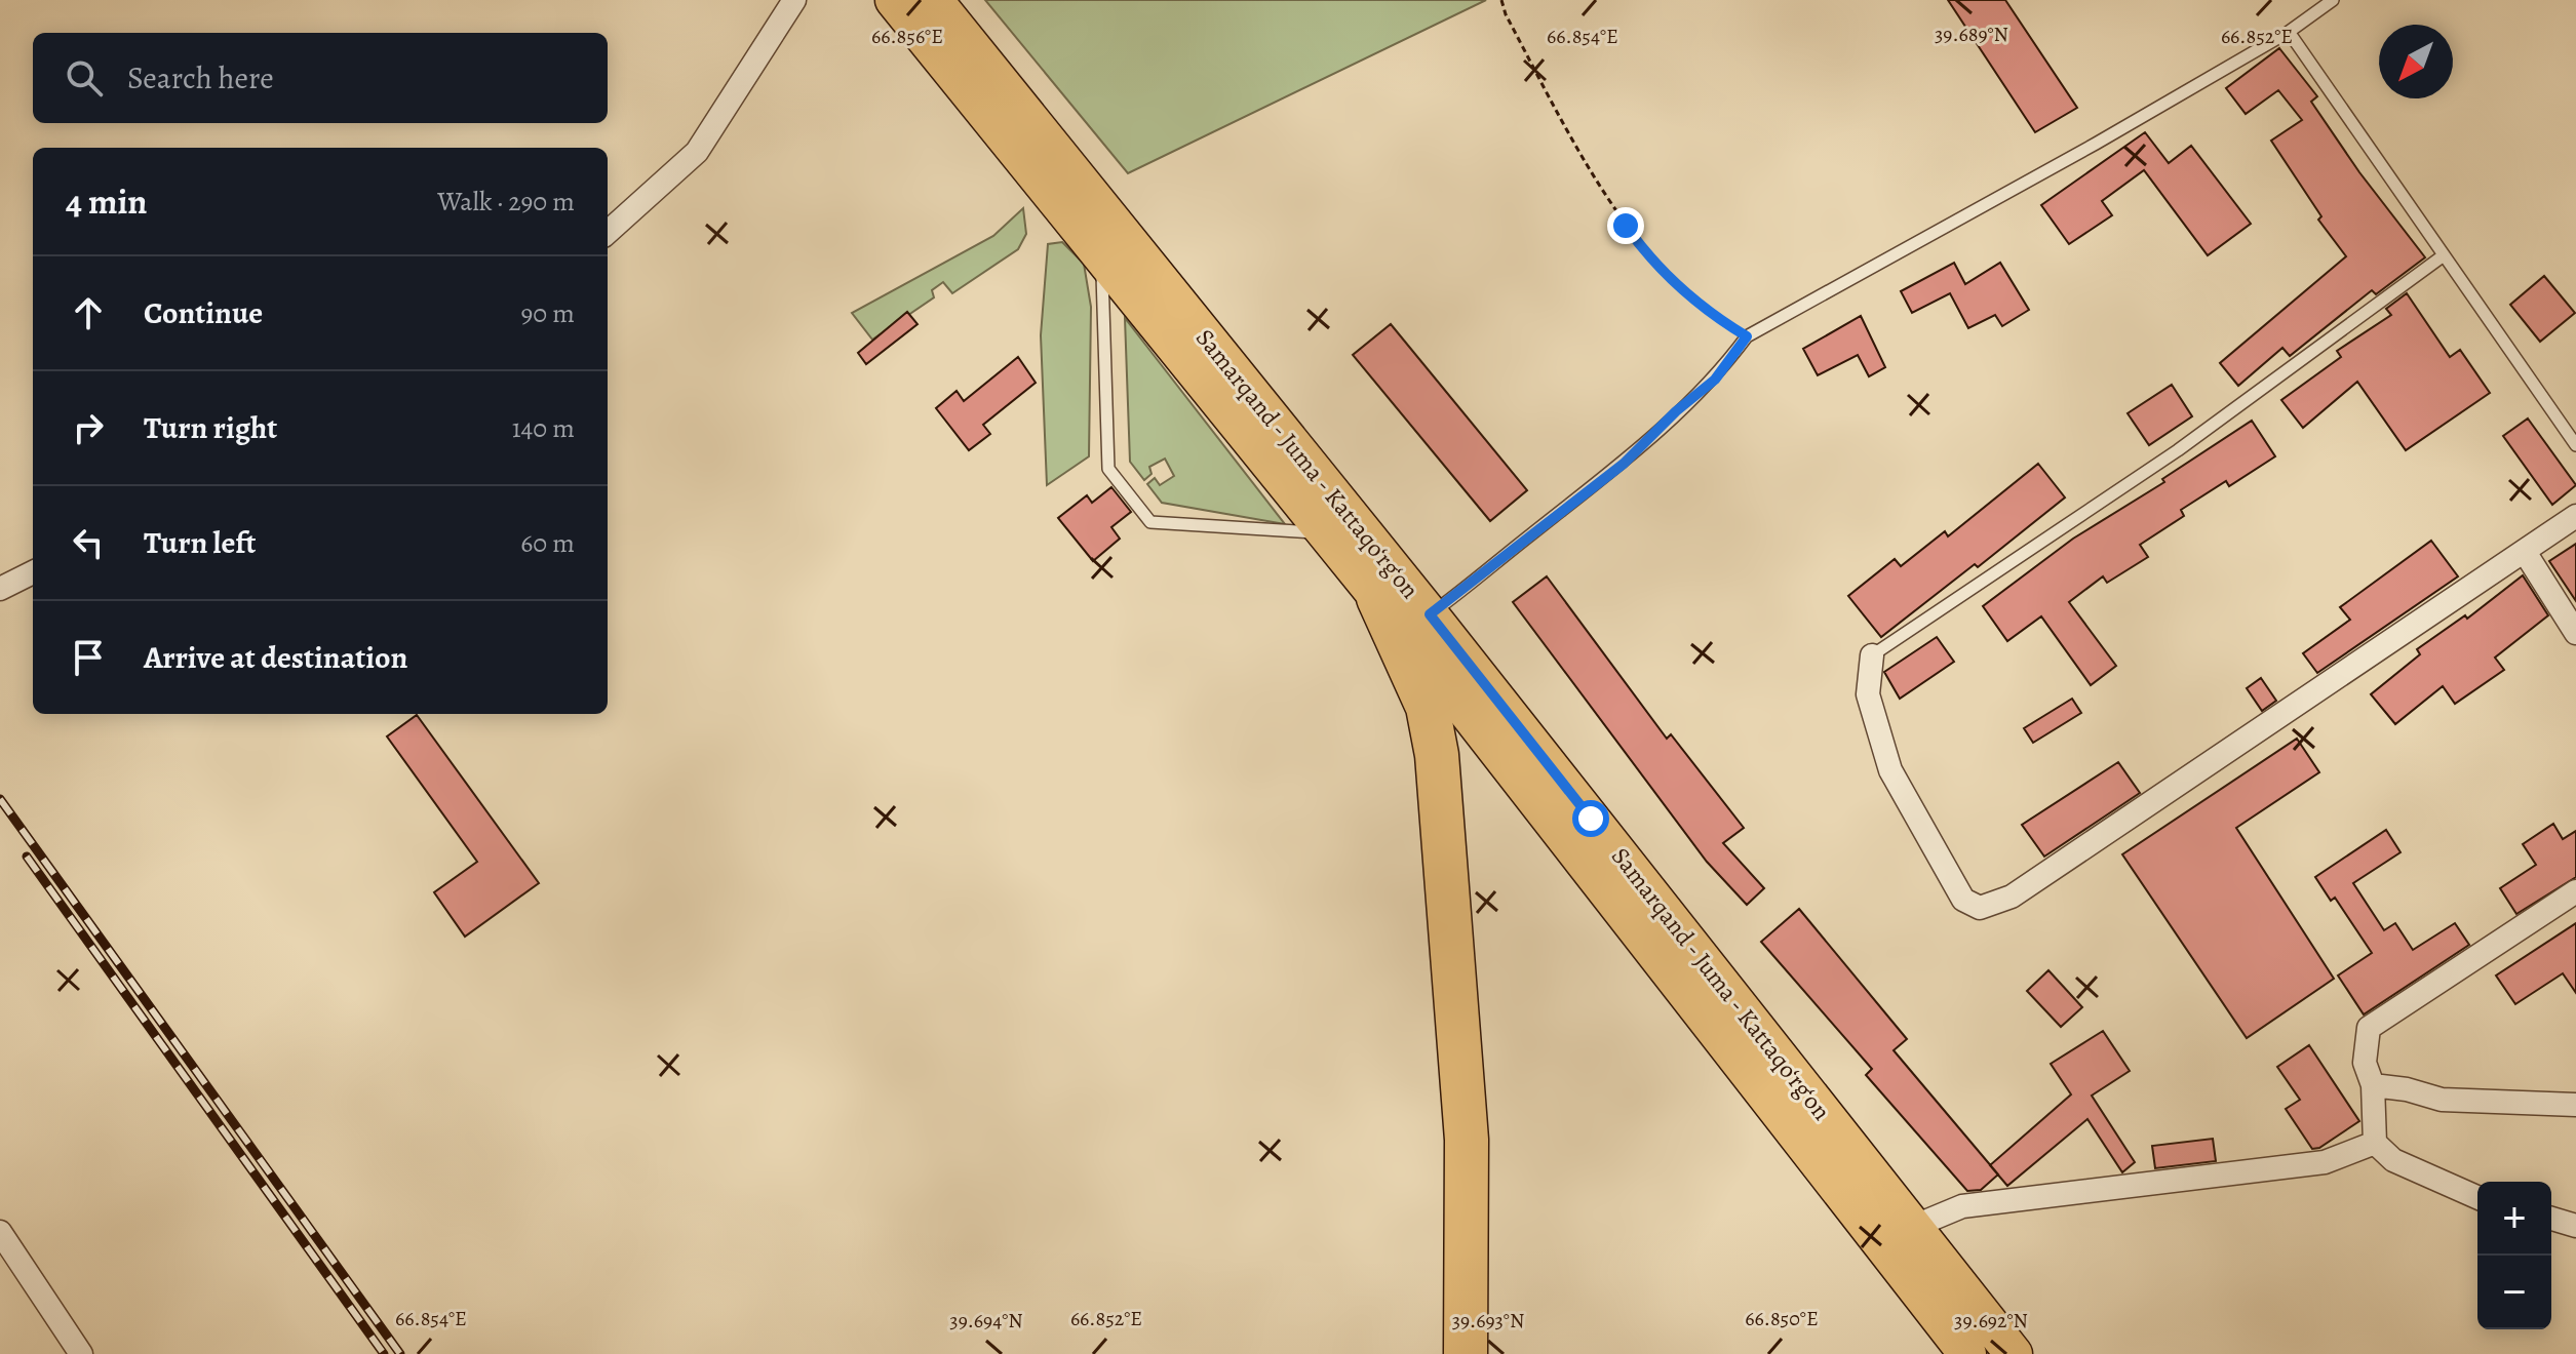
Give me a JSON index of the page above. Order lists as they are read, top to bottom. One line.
{"streets":{"main road":["Samarqand - Juma - Kattaqo‘rg‘on"]},"north":"bottom left","page":{"search":"Search here","heading":["4 min","Walk · 290 m"],"list":[["Continue","90 m"],["Turn right","140 m"],["Turn left","60 m"],"Arrive at destination"],"map_buttons":["+","−"]},"coordinates":["39.689°N","66.856°E","66.854°E","66.852°E","66.850°E","39.694°N","39.693°N","39.692°N"]}
